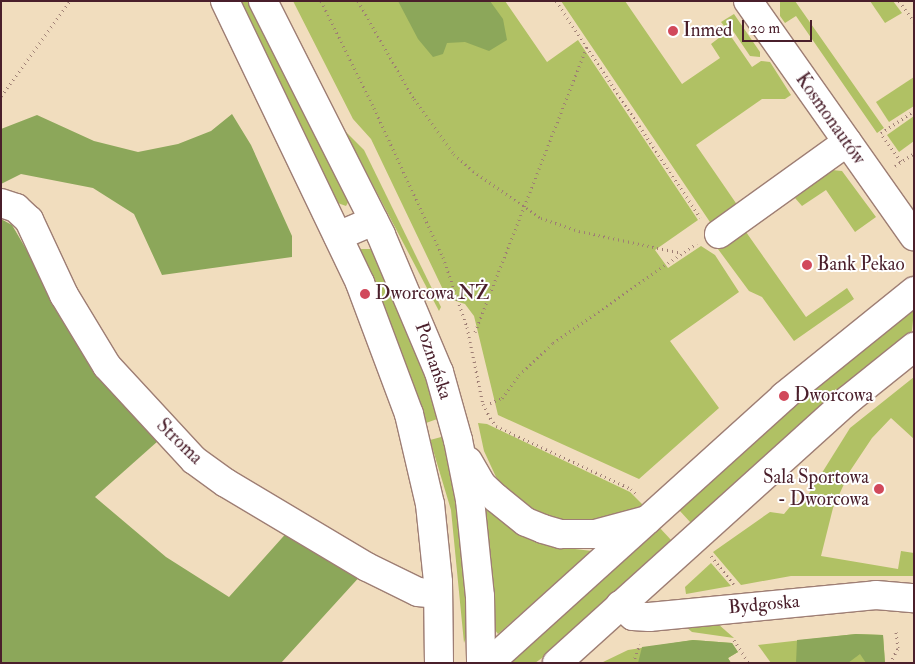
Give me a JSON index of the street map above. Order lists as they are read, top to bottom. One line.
{"streets":{"street":["Kosmonautów","Poznańska","Stroma","Bydgoska"]},"places":["Inmed","Bank Pekao","Dworcowa NŻ","Dworcowa","Sala Sportowa - Dworcowa"],"scale_bar":"20 m"}
